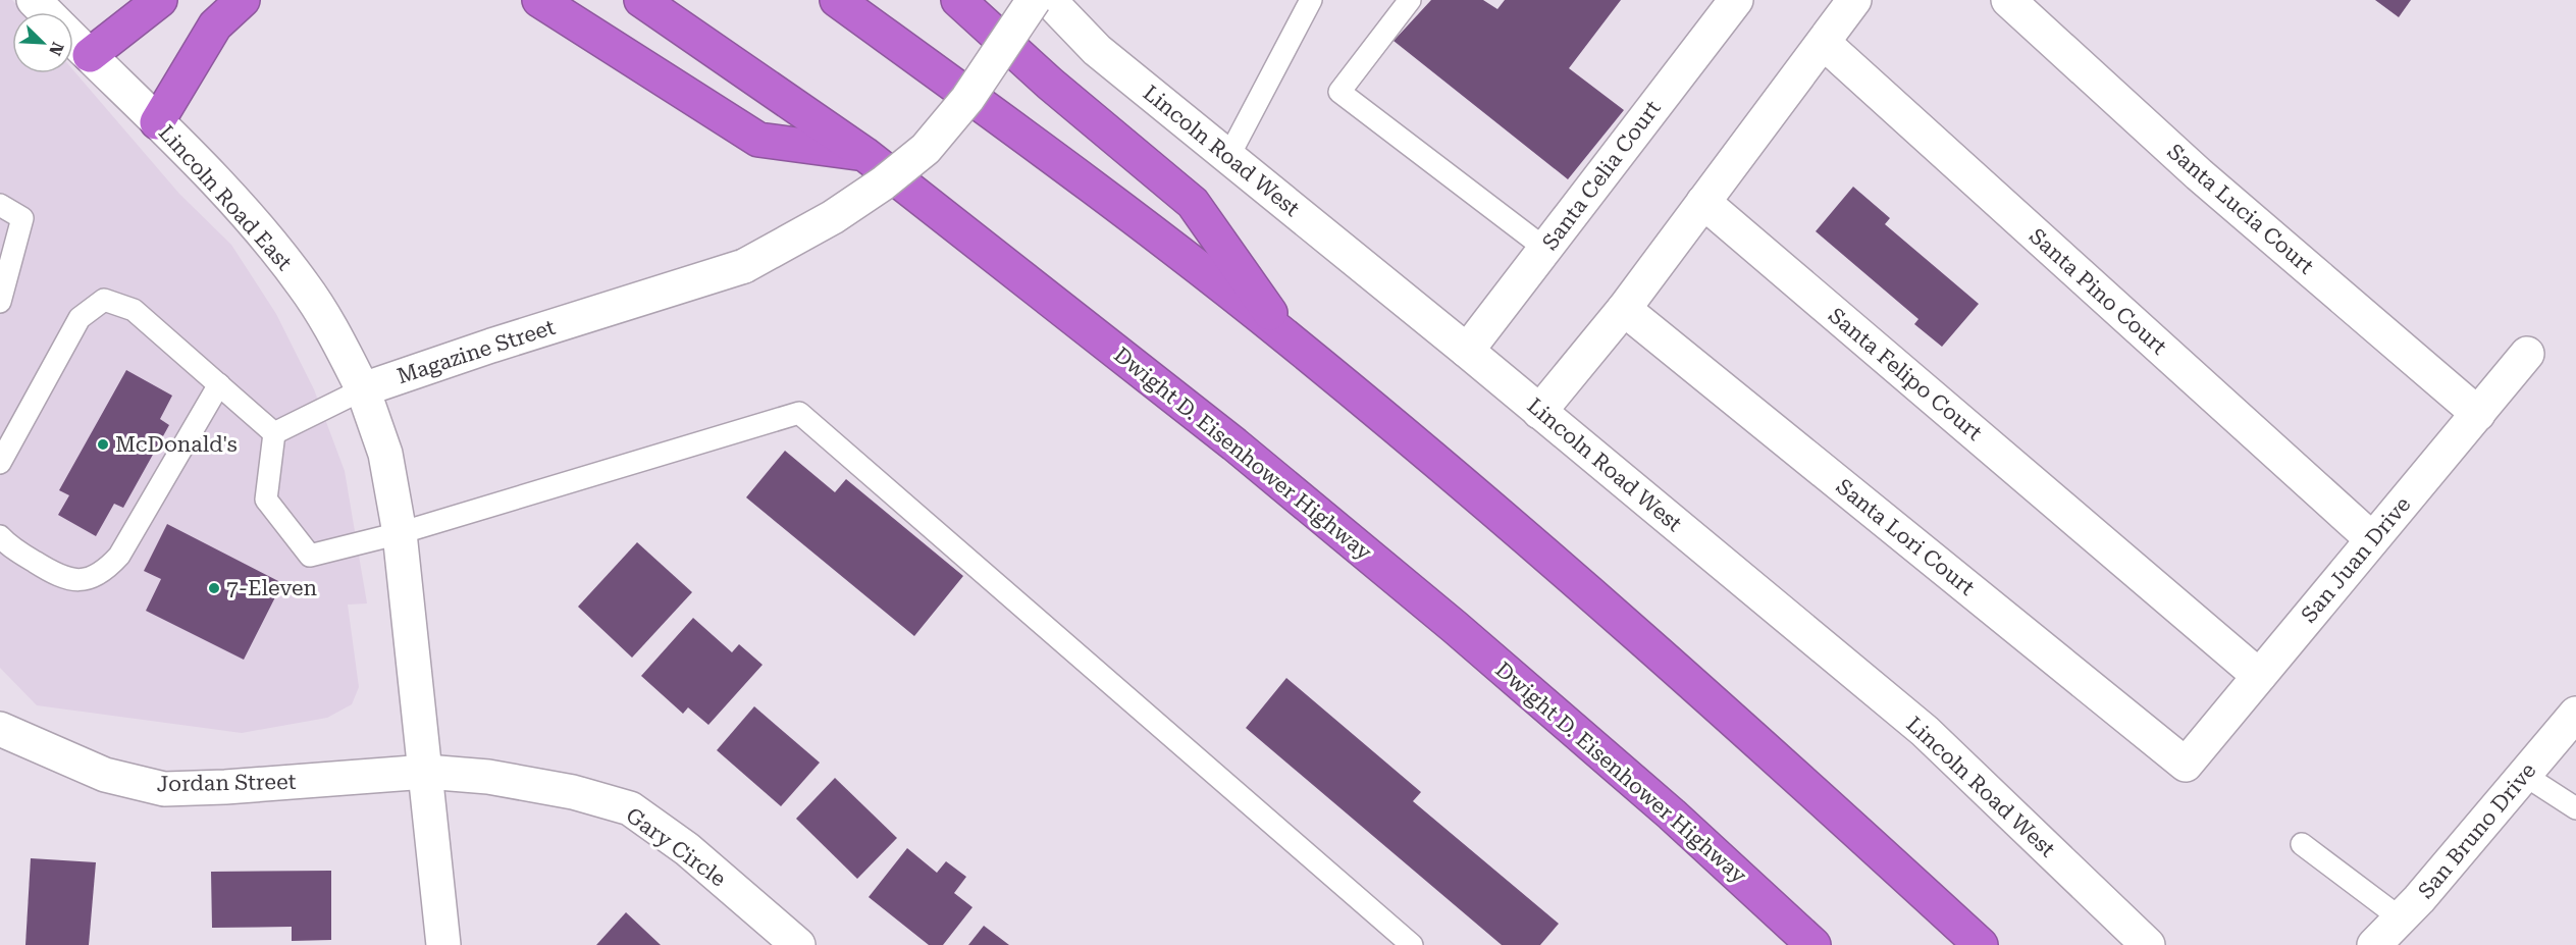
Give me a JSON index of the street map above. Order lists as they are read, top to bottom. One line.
{"streets":{"highway":["Dwight D. Eisenhower Highway"],"street":["Lincoln Road West","Santa Celia Court","Lincoln Road East","Santa Lucia Court","Santa Pino Court","Magazine Street","Santa Felipo Court","Santa Lori Court","San Juan Drive","Jordan Street","San Bruno Drive","Gary Circle"]},"crossings":[["Lincoln Road West","Santa Celia Court"],["Lincoln Road East","Magazine Street"],["Santa Lucia Court","San Juan Drive"],["Santa Pino Court","San Juan Drive"],["Santa Felipo Court","San Juan Drive"],["Santa Lori Court","San Juan Drive"],["Jordan Street","Gary Circle"]],"places":["McDonald's","7-Eleven"],"north":"bottom right"}
